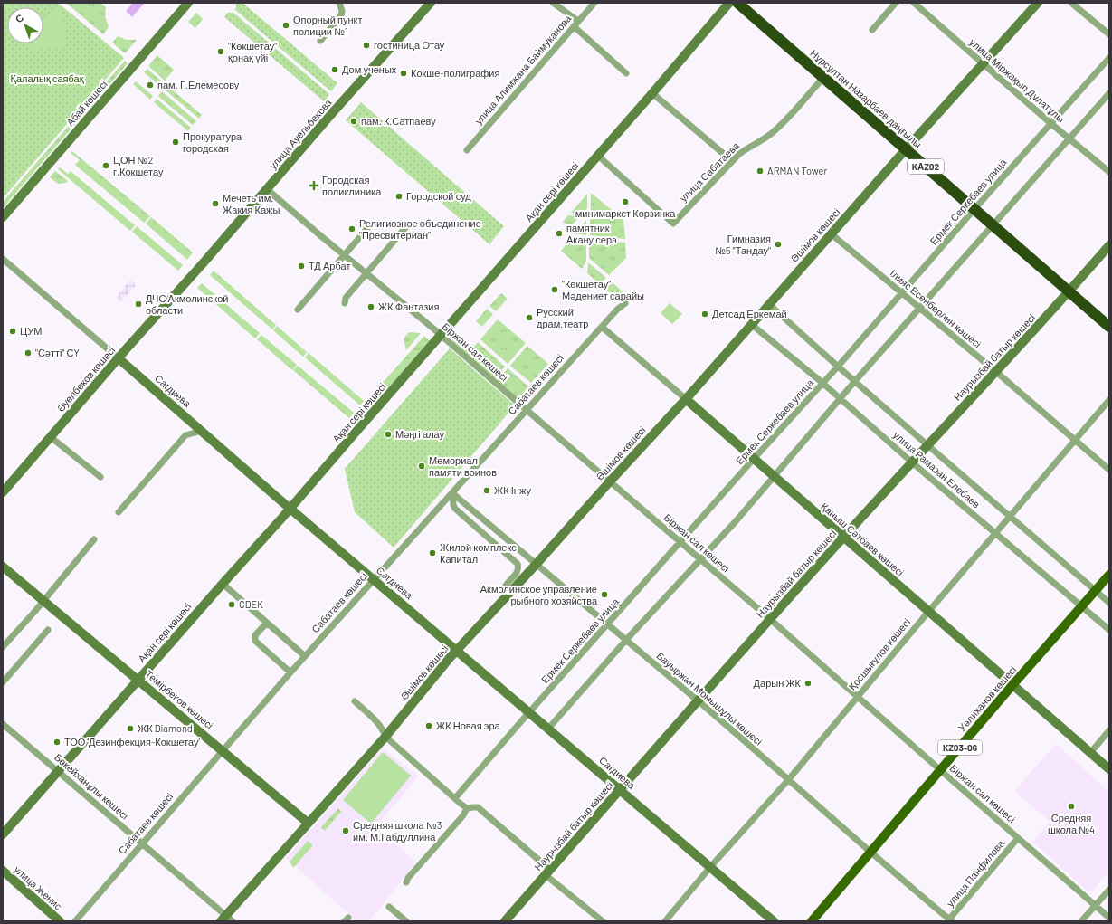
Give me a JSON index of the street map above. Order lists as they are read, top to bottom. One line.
{"streets":{"highway":["Нұрсұлтан Назарбаев даңғылы","KАZ02"],"main road":["Уәлиханов көшесі","KZ03-06"],"street":["улица Алимжана Баймуканова","улица Міржақып Дулатұлы","Абай көшесі","улица Ауельбекова","улица Сабатаева","Ақан сері көшесі","Ермек Серкебаев улица","Әшімов көшесі","Ілияс Есенберлин көшесі","Біржан сал көшесі","Наурызбай батыр көшесі","Әуелбеков көшесі","Сабатаев көшесі","Сагдиева","улица Рамазан Елебаев","Қаныш Сәтбаев көшесі","Қосшығұлов көшесі","Бауыржан Момышұлы көшесі","Темірбеков көшесі","Бөкейханұлы көшесі","улица Панфилова","улица Женис"]},"crossings":[["улица Міржақып Дулатұлы","Ермек Серкебаев улица"],["улица Міржақып Дулатұлы","Әшімов көшесі"],["Нұрсұлтан Назарбаев даңғылы","улица Сабатаева"],["Нұрсұлтан Назарбаев даңғылы","Ермек Серкебаев улица"],["Нұрсұлтан Назарбаев даңғылы","Әшімов көшесі"],["Нұрсұлтан Назарбаев даңғылы","Наурызбай батыр көшесі"],["улица Ауельбекова","Біржан сал көшесі"],["улица Ауельбекова","Әуелбеков көшесі"],["улица Сабатаева","Ақан сері көшесі"],["Ақан сері көшесі","Біржан сал көшесі"],["Ақан сері көшесі","Сагдиева"],["Ақан сері көшесі","Темірбеков көшесі"],["Ақан сері көшесі","Бөкейханұлы көшесі"],["Ермек Серкебаев улица","Ілияс Есенберлин көшесі"],["Ермек Серкебаев улица","Біржан сал көшесі"],["Ермек Серкебаев улица","Сагдиева"],["Ермек Серкебаев улица","улица Рамазан Елебаев"],["Ермек Серкебаев улица","Қаныш Сәтбаев көшесі"],["Ермек Серкебаев улица","Бауыржан Момышұлы көшесі"],["Әшімов көшесі","Ілияс Есенберлин көшесі"],["Әшімов көшесі","Біржан сал көшесі"],["Әшімов көшесі","Сагдиева"],["Әшімов көшесі","улица Рамазан Елебаев"],["Әшімов көшесі","Қаныш Сәтбаев көшесі"],["Әшімов көшесі","Бауыржан Момышұлы көшесі"],["Әшімов көшесі","Темірбеков көшесі"],["Әшімов көшесі","Бөкейханұлы көшесі"],["Ілияс Есенберлин көшесі","Наурызбай батыр көшесі"],["Ілияс Есенберлин көшесі","Қосшығұлов көшесі"],["Біржан сал көшесі","Наурызбай батыр көшесі"],["Біржан сал көшесі","Сабатаев көшесі"],["Біржан сал көшесі","Қосшығұлов көшесі"],["Біржан сал көшесі","Уәлиханов көшесі"],["Біржан сал көшесі","улица Панфилова"],["Наурызбай батыр көшесі","Сагдиева"],["Наурызбай батыр көшесі","улица Рамазан Елебаев"],["Наурызбай батыр көшесі","Қаныш Сәтбаев көшесі"],["Наурызбай батыр көшесі","Бауыржан Момышұлы көшесі"],["Әуелбеков көшесі","Сагдиева"],["Сабатаев көшесі","Сагдиева"],["Сабатаев көшесі","Қаныш Сәтбаев көшесі"],["Сабатаев көшесі","Бауыржан Момышұлы көшесі"],["Сабатаев көшесі","Темірбеков көшесі"],["Сабатаев көшесі","Бөкейханұлы көшесі"],["Сагдиева","Қосшығұлов көшесі"],["улица Рамазан Елебаев","Қосшығұлов көшесі"],["улица Рамазан Елебаев","Уәлиханов көшесі"],["Қаныш Сәтбаев көшесі","Қосшығұлов көшесі"],["Қаныш Сәтбаев көшесі","Уәлиханов көшесі"],["Қосшығұлов көшесі","Бауыржан Момышұлы көшесі"],["Бауыржан Момышұлы көшесі","Уәлиханов көшесі"],["Бауыржан Момышұлы көшесі","улица Панфилова"]],"parks":["Қалалық саябақ"],"places":{"other":["Опорный пункт полиции №1","гостиница Отау","\"Көкшетау\" қонақ үйі","Дом ученых","Кокше-полиграфия","пам. Г.Елемесову","пам. К.Сатпаеву","Прокуратура городская","ЦОН №2 г.Кокшетау","ARMAN Tower","Городской суд","минимаркет Корзинка","Мечеть им. Жакия Кажы","Религиозное объединение \"Пресвитериан\"","памятник Акану серэ","Гимназия №5 \"Тандау\"","ТД Арбат","\"Көкшетау\" Мәдениет сарайы","ДЧС Акмолинской области","ЖК Фантазия","Детсад Еркемай","Русский драм.театр","ЦУМ","\"Сәтті\" СY","Мәңгі алау","Мемориал памяти воинов","ЖК Інжу","Жилой комплекс Капитал","Акмолинское управление рыбного хозяйства","CDEK","Дарын ЖК","ЖК Новая эра","ЖК Diamond","ТОО 'Дезинфекция-Кокшетау'","Средняя школа №4","Средняя школа №3 им. М.Габдуллина"],"health":["Городская поликлиника"]},"north":"top left"}
